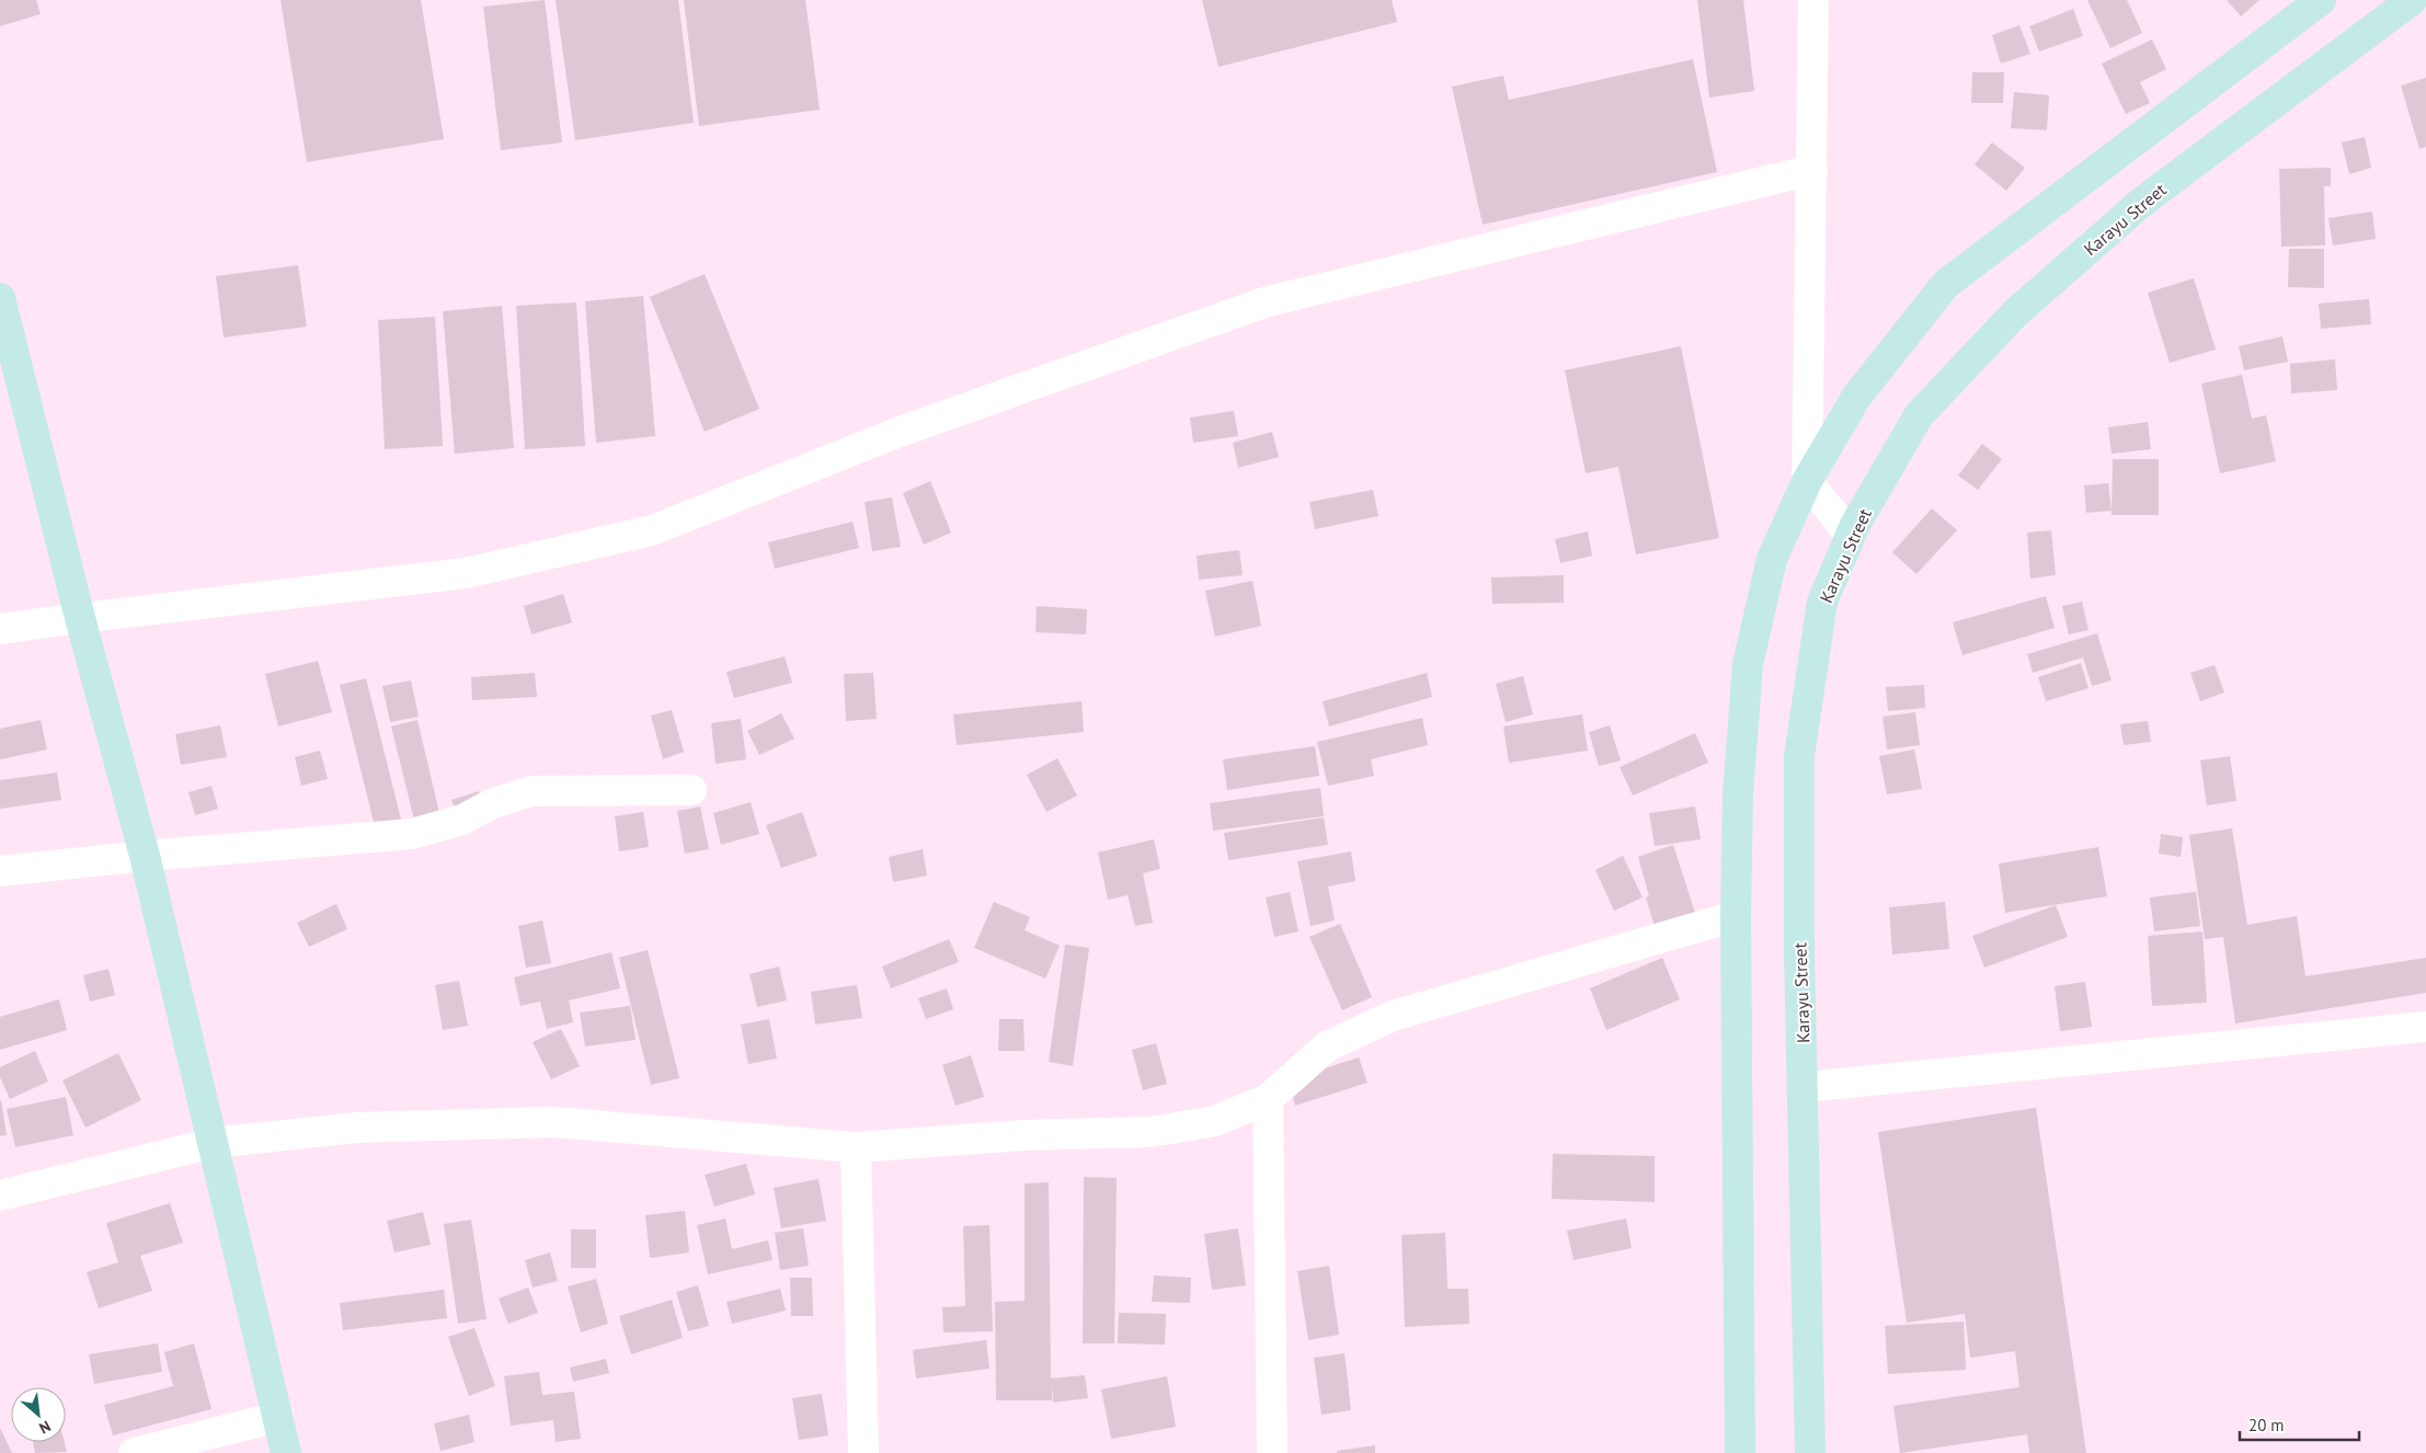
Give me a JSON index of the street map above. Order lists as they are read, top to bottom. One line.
{"streets":{"main road":["Karayu Street"]},"scale_bar":"20 m","north":"bottom right"}
